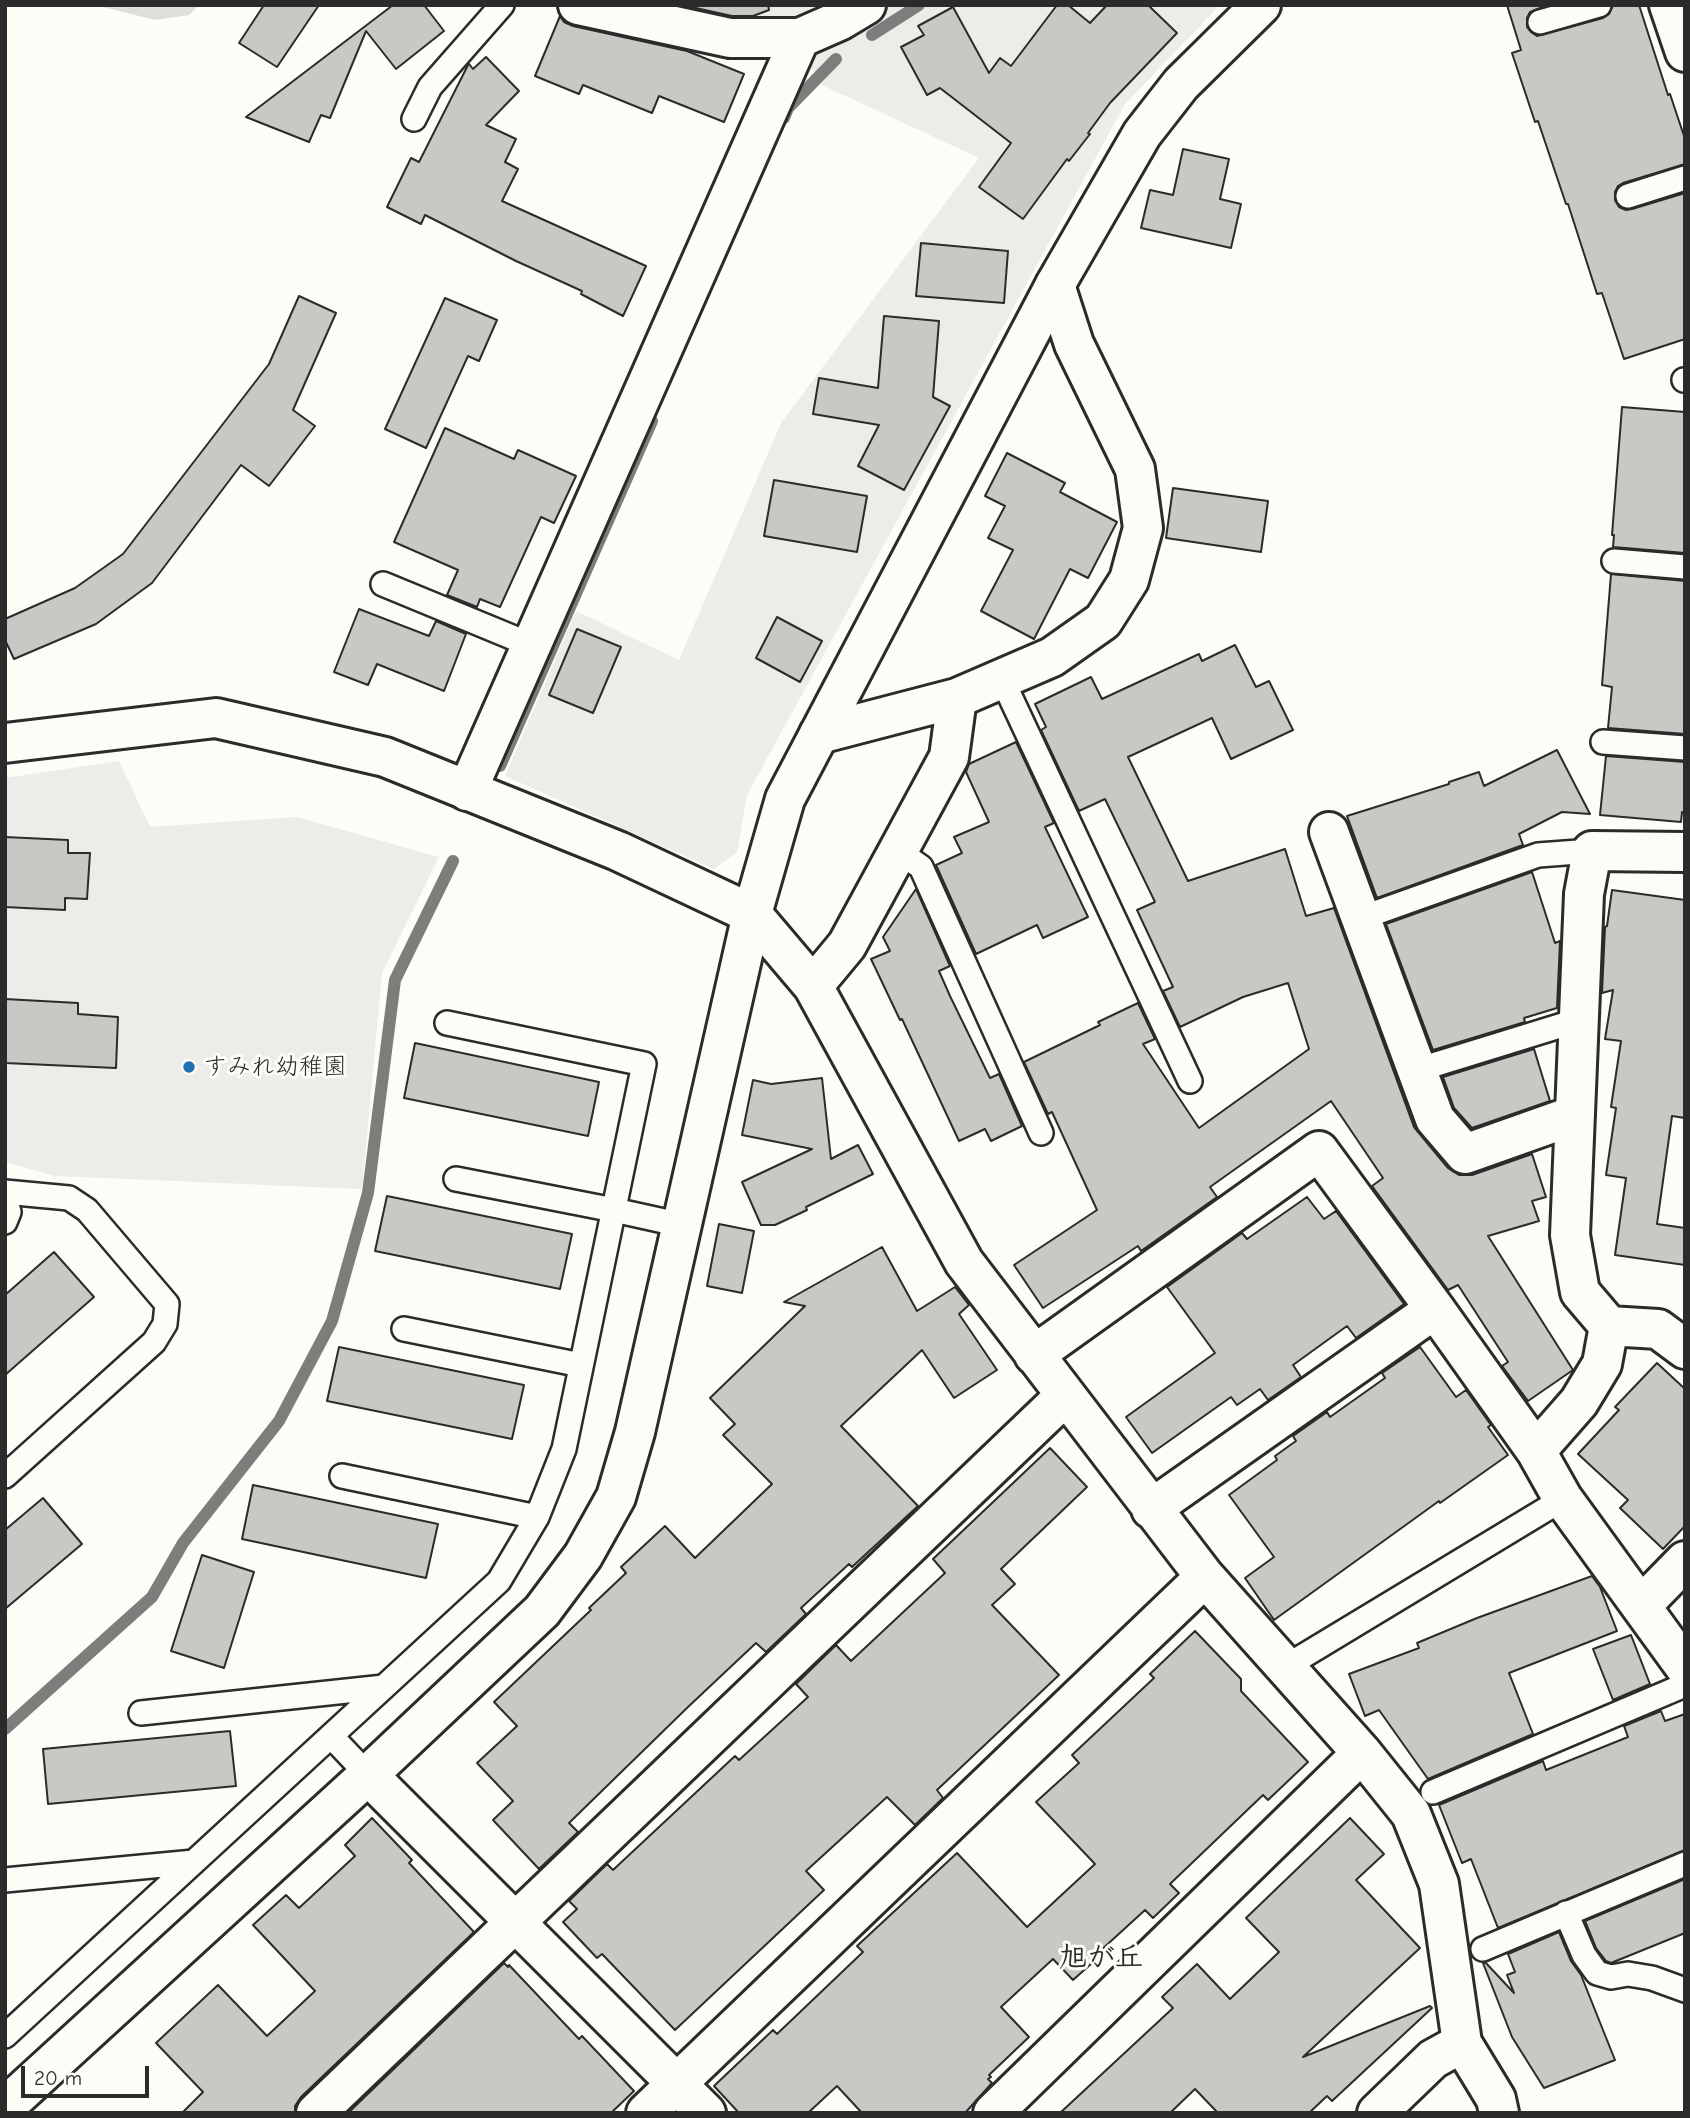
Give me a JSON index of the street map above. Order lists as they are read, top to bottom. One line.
{"districts":["旭が丘"],"places":["すみれ幼稚園"],"scale_bar":"20 m"}
